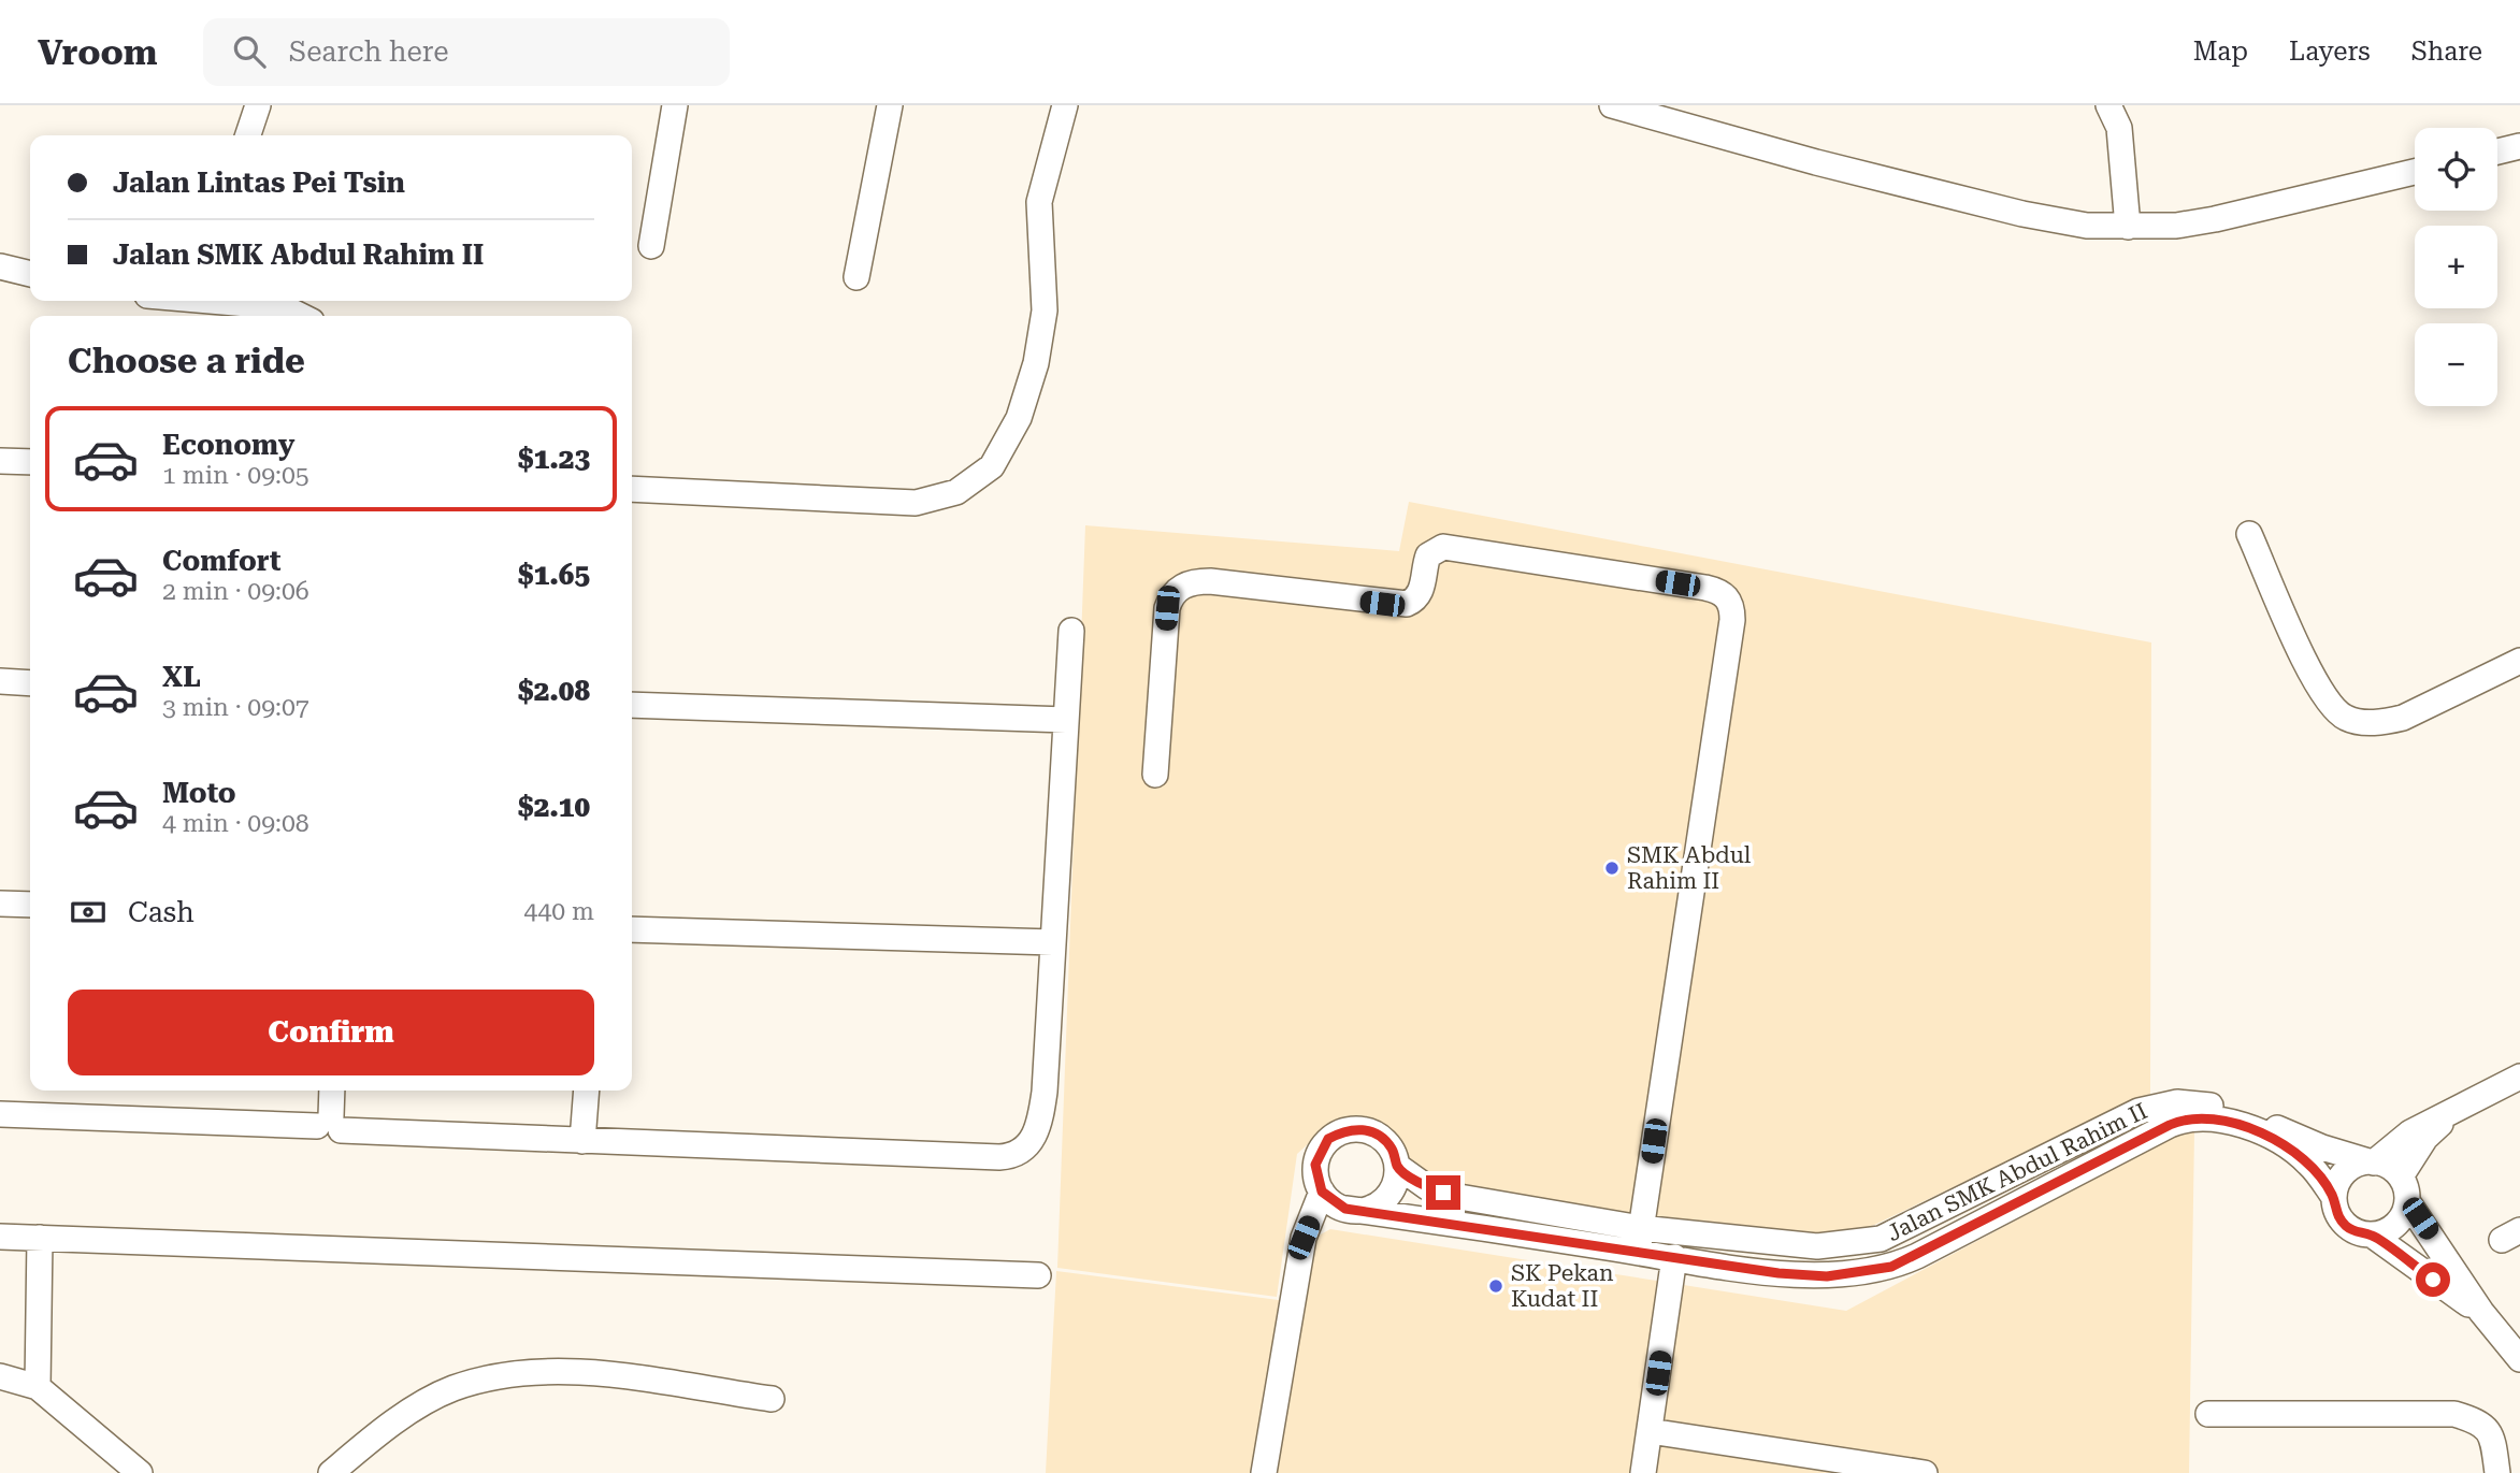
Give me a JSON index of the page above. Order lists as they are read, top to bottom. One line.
{"streets":{"street":["Jalan SMK Abdul Rahim II"]},"places":["SMK Abdul Rahim II","SK Pekan Kudat II"],"page":{"header":"Vroom","search":"Search here","nav":["Map","Layers","Share"],"map_buttons":["+","−"],"banner":["Jalan Lintas Pei Tsin","Jalan SMK Abdul Rahim II"],"heading":"Choose a ride","list":[{"name":"Economy","note":"1 min · 09:05","value":"$1.23"},{"name":"Comfort","note":"2 min · 09:06","value":"$1.65"},{"name":"XL","note":"3 min · 09:07","value":"$2.08"},{"name":"Moto","note":"4 min · 09:08","value":"$2.10"}],"pay":["Cash","440 m"],"buttons":"Confirm"}}
